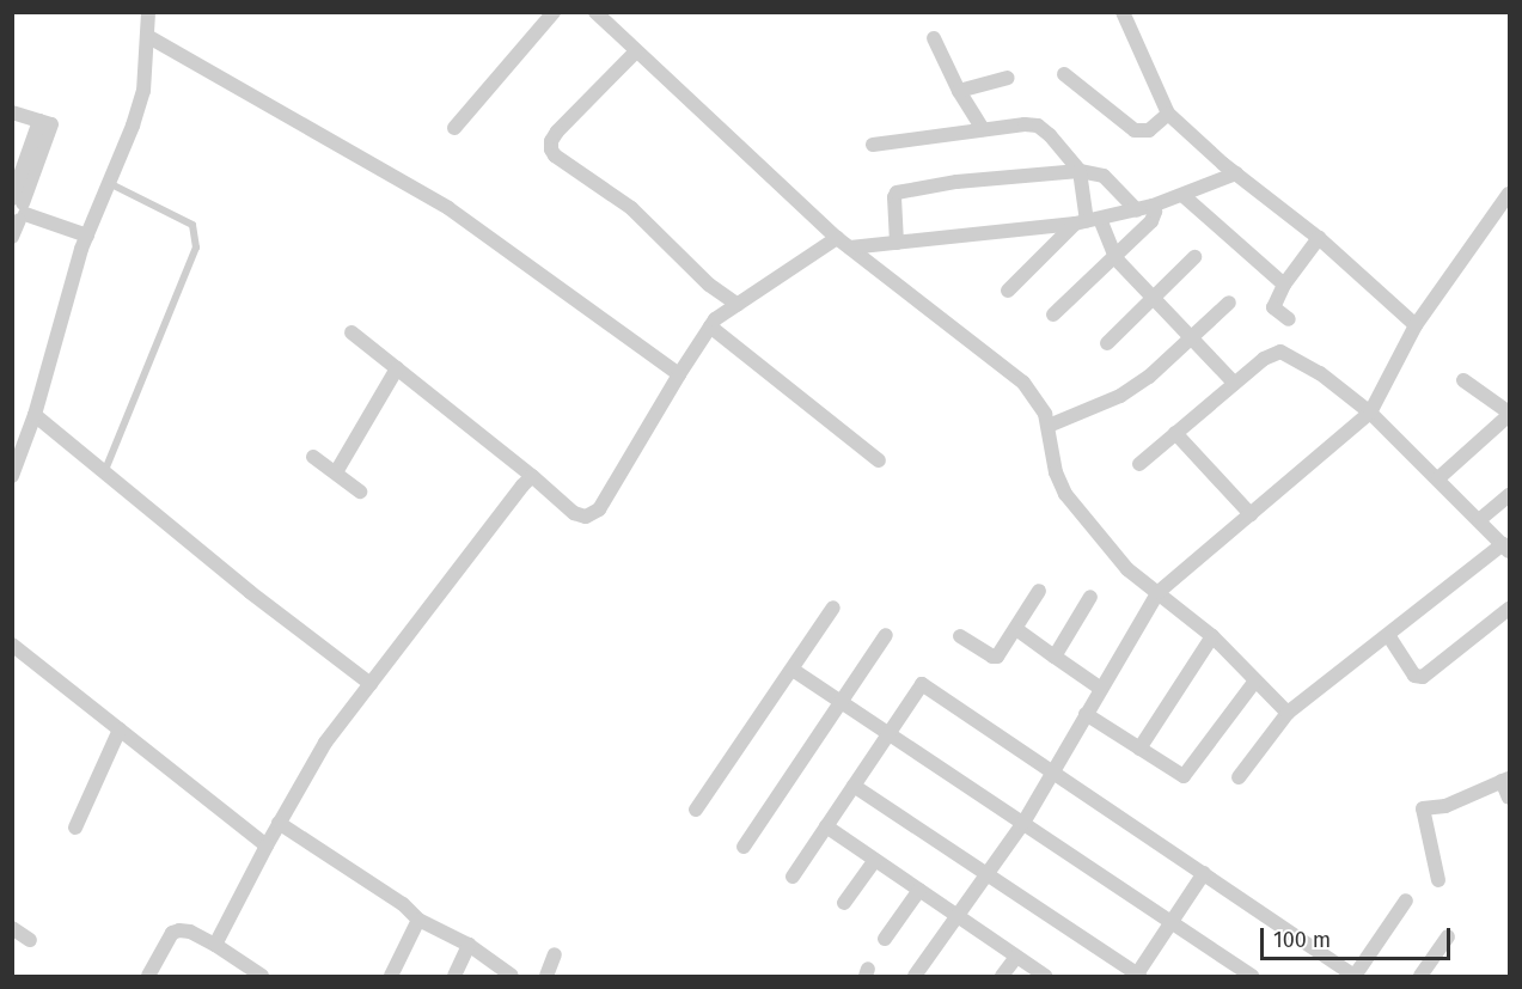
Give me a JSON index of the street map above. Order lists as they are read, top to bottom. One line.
{"scale_bar":"100 m"}
